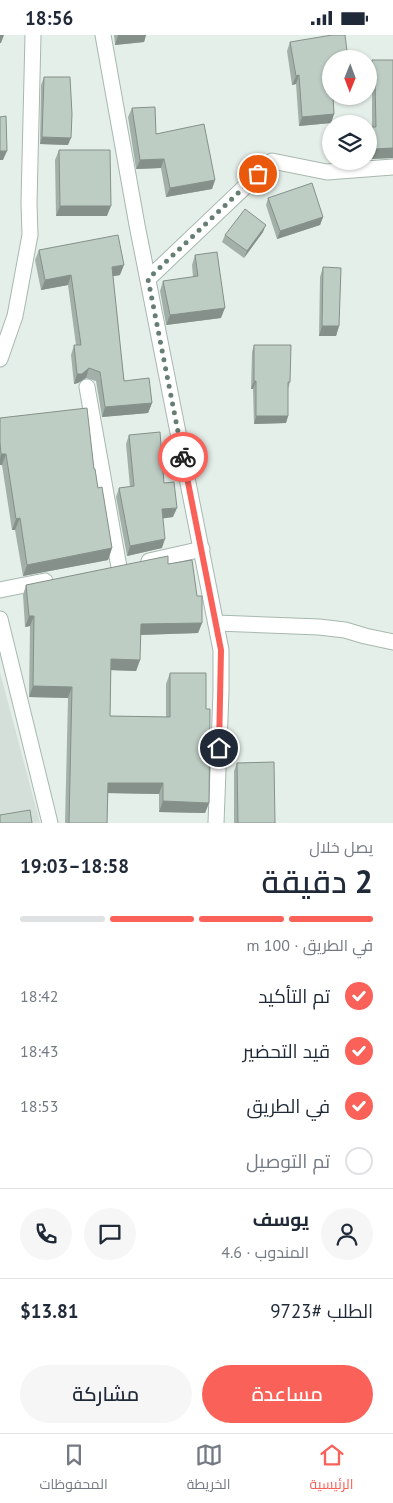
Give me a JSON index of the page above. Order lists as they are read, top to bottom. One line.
{"north":"bottom","page":{"status":"18:56","heading":["2 دقيقة","يصل خلال","18:58–19:03"],"panel":["يوسف","المندوب · 4.6","الطلب #9723","$13.81"],"bar":"في الطريق · 100 m","list":[["تم التأكيد","18:42"],["قيد التحضير","18:43"],["في الطريق","18:53"],"تم التوصيل"],"buttons":["مساعدة","مشاركة"],"tabs":["الرئيسية","الخريطة","المحفوظات"]}}
